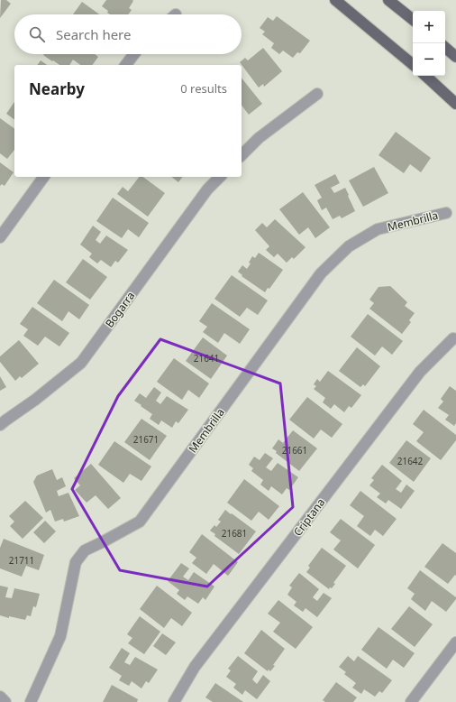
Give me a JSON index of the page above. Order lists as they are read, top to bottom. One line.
{"streets":{"street":["Membrilla","Bogarra","Criptana"]},"house_numbers":["21641","21671","21661","21642","21681","21711"],"page":{"map_buttons":["+","−"],"search":"Search here","heading":["Nearby","0 results"]}}
